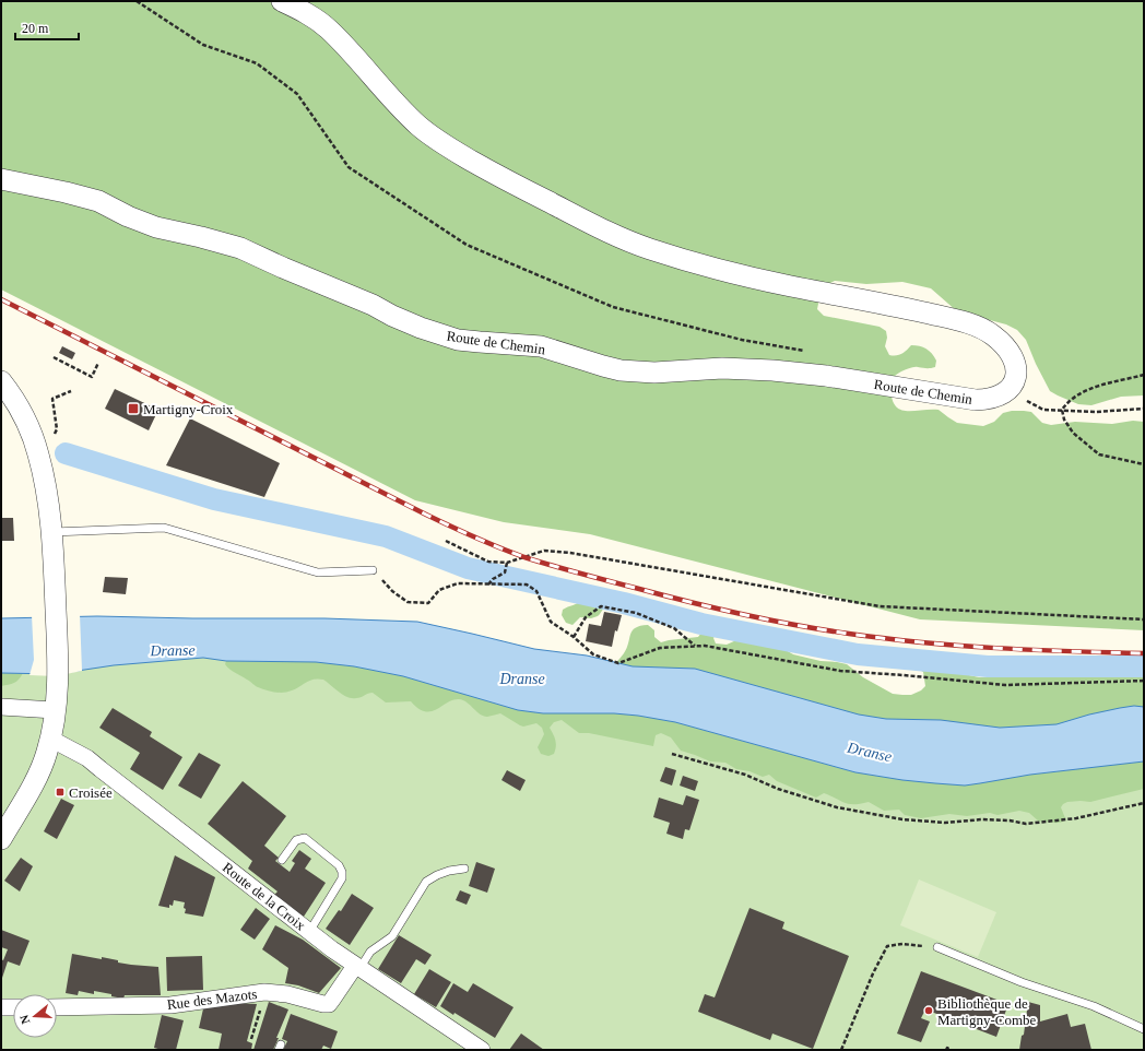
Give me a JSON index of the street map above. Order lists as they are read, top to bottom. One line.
{"streets":{"street":["Route de Chemin","Route de la Croix","Rue des Mazots"]},"crossings":[["Route de la Croix","Rue des Mazots"]],"water":["Dranse"],"places":{"transit":["Martigny-Croix","Croisée"],"other":["Bibliothèque de Martigny-Combe"]},"scale_bar":"20 m","north":"left"}
